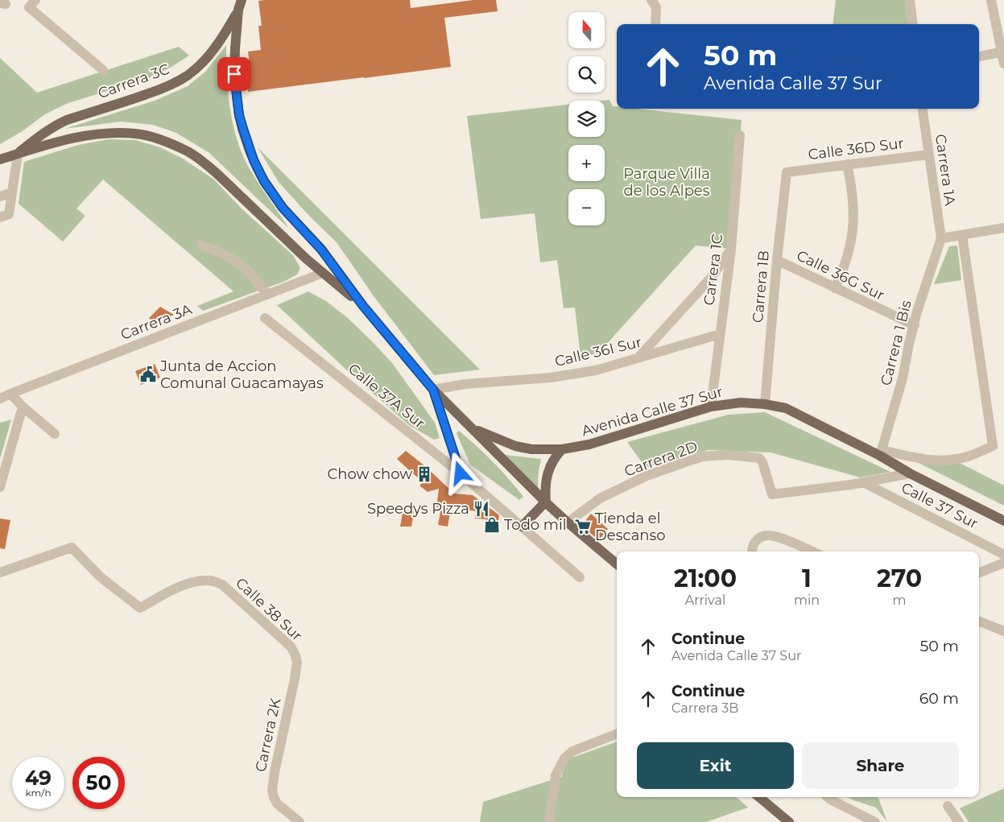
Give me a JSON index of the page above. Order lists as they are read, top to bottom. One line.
{"streets":{"main road":["Carrera 3C","Avenida Calle 37 Sur"],"street":["Calle 36D Sur","Carrera 1A","Carrera 1C","Calle 36G Sur","Carrera 1B","Carrera 3A","Carrera 1 Bis","Calle 36I Sur","Calle 37A Sur","Carrera 2D","Calle 37 Sur","Calle 38 Sur","Carrera 2K"]},"crossings":[["Calle 36D Sur","Carrera 1A"],["Calle 36D Sur","Carrera 1B"],["Carrera 1A","Carrera 1 Bis"],["Carrera 1C","Calle 36I Sur"],["Carrera 1C","Avenida Calle 37 Sur"],["Calle 36G Sur","Carrera 1B"],["Calle 36G Sur","Carrera 1 Bis"],["Carrera 1B","Avenida Calle 37 Sur"],["Carrera 1 Bis","Avenida Calle 37 Sur"],["Calle 36I Sur","Avenida Calle 37 Sur"],["Carrera 2D","Calle 37 Sur"],["Calle 38 Sur","Carrera 2K"]],"parks":["Parque Villa de los Alpes"],"places":{"public building":["Junta de Accion Comunal Guacamayas"],"building":["Chow chow"],"restaurant":["Speedys Pizza"],"shop":["Todo mil"],"supermarket":["Tienda el Descanso"]},"north":"top","page":{"map_buttons":["+","−"],"turn":["50 m","Avenida Calle 37 Sur"],"eta":["21:00","Arrival","1","min","270","m"],"list":[{"name":"Continue","note":"Avenida Calle 37 Sur","value":"50 m"},{"name":"Continue","note":"Carrera 3B","value":"60 m"}],"buttons":["Exit","Share"],"speed":"49 km/h","limit":"50"}}
